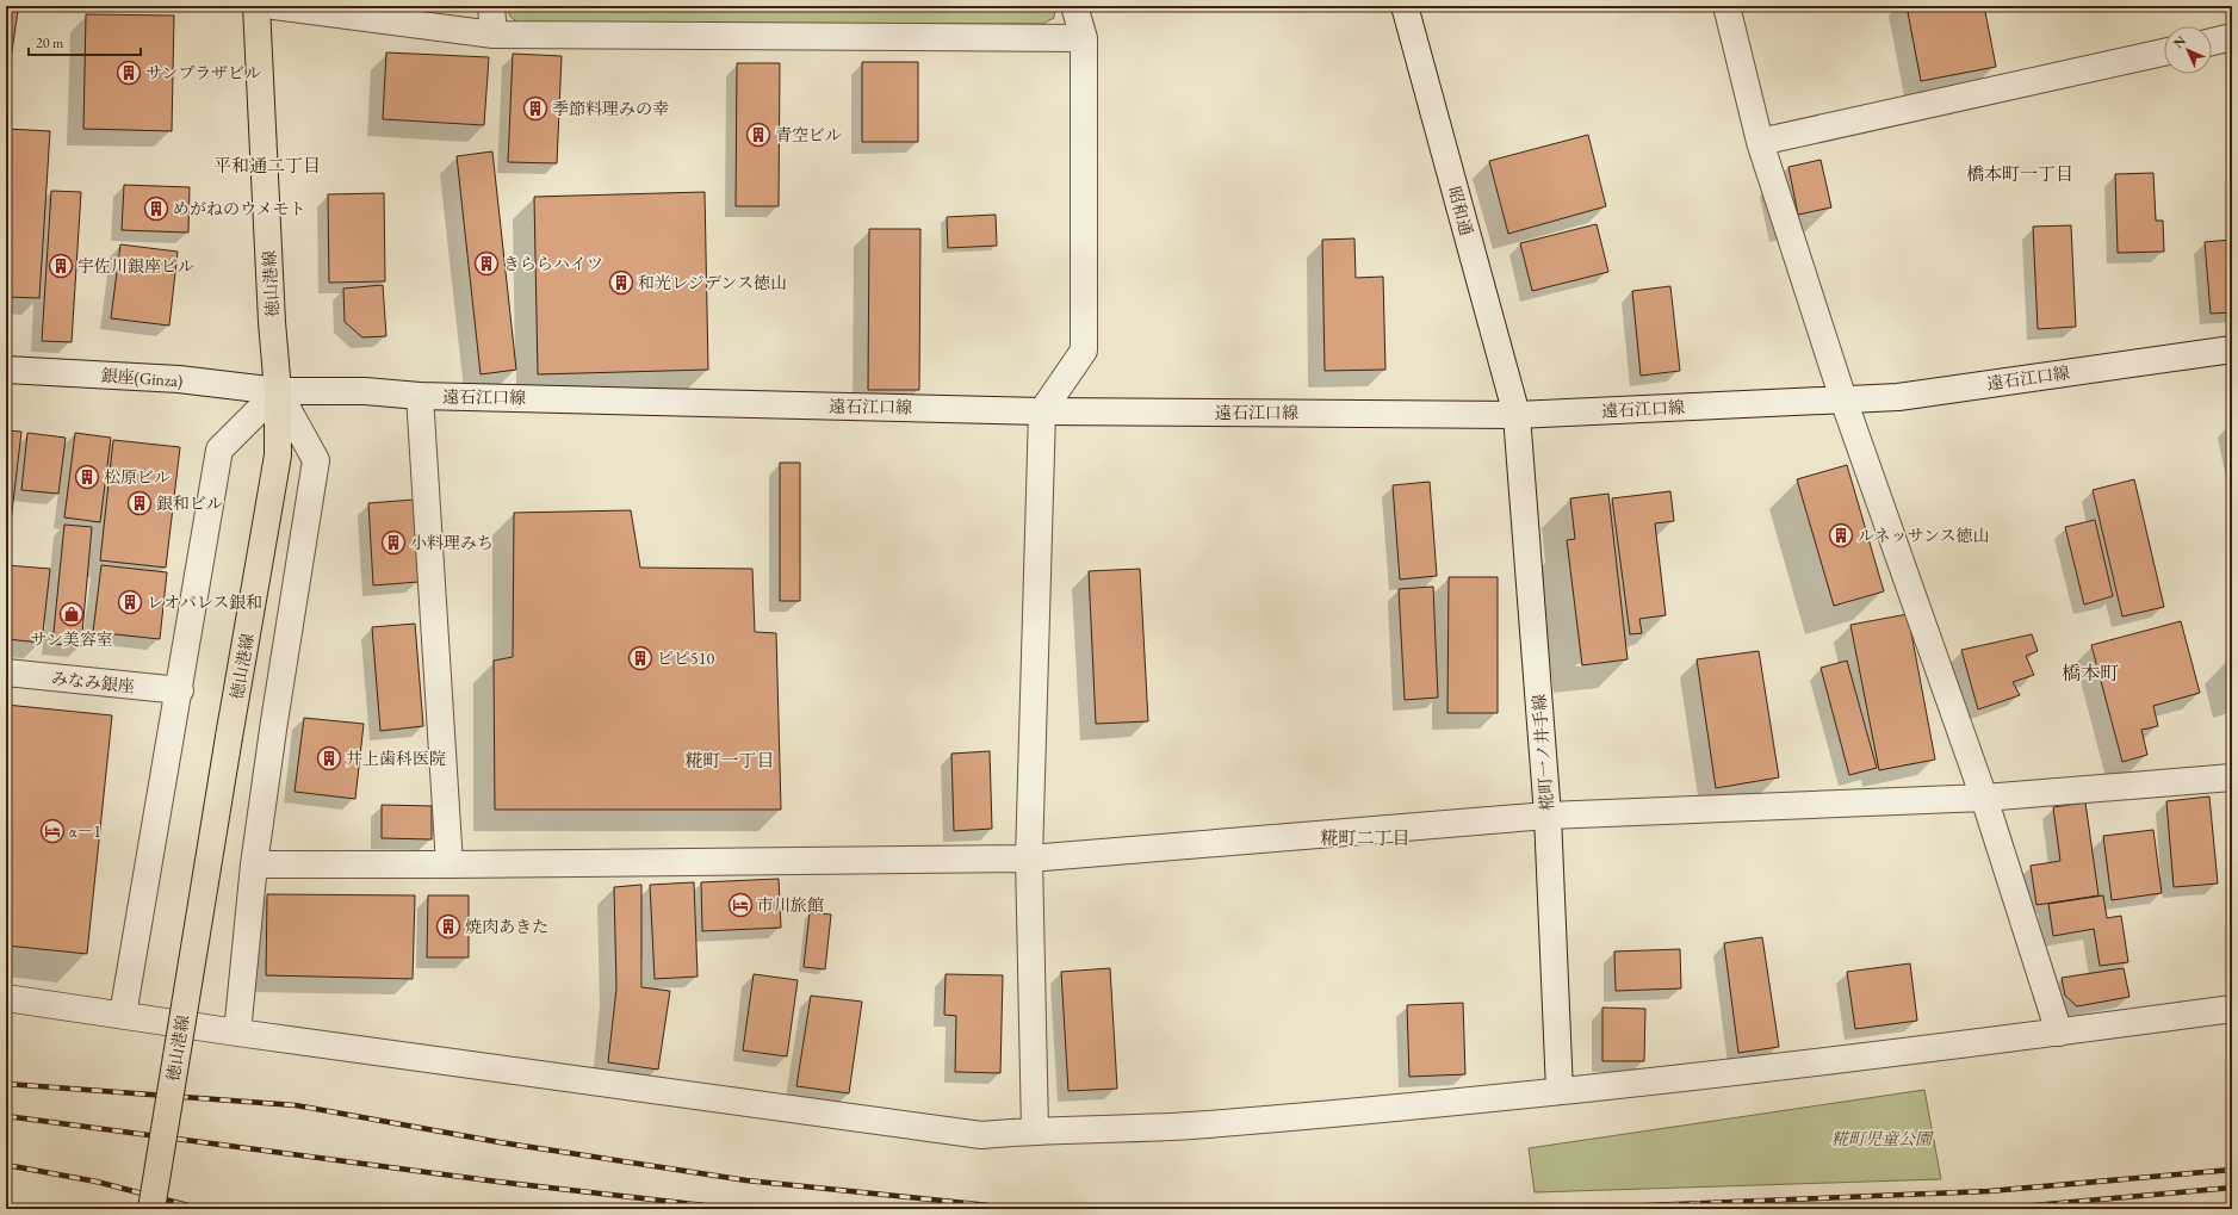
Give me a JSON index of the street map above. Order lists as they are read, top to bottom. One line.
{"streets":{"main road":["徳山港線"],"street":["昭和通","銀座(Ginza)","遠石江口線","みなみ銀座","椛町一ノ井手線"]},"crossings":[["昭和通","遠石江口線"],["昭和通","椛町一ノ井手線"],["徳山港線","銀座(Ginza)"],["徳山港線","遠石江口線"],["銀座(Ginza)","遠石江口線"],["遠石江口線","椛町一ノ井手線"]],"districts":["平和通二丁目","橋本町一丁目","橋本町","糀町一丁目","糀町二丁目"],"parks":["糀町児童公園"],"places":{"building":["サンプラザビル","季節料理みの幸","青空ビル","めがねのウメモト","きららハイツ","宇佐川銀座ビル","和光レジデンス徳山","松原ビル","銀和ビル","ルネッサンス徳山","小料理みち","レオパレス銀和","ピピ510","井上歯科医院","焼肉あきた"],"shop":["サン美容室"],"hotel":["α－1","市川旅館"]},"scale_bar":"20 m","north":"top left"}
